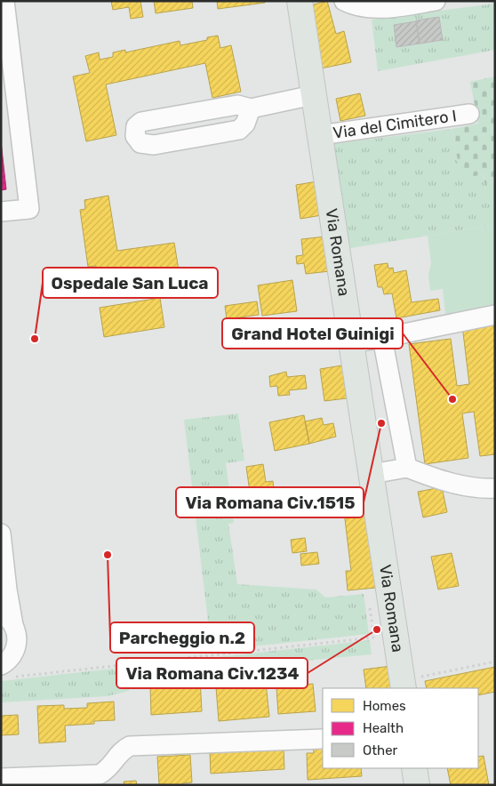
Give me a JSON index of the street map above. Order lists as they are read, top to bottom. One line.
{"streets":{"main road":["Via Romana"],"street":["Via del Cimitero I"]},"crossings":[["Via del Cimitero I","Via Romana"]],"places":["Ospedale San Luca","Grand Hotel Guinigi","Via Romana Civ.1515","Parcheggio n.2","Via Romana Civ.1234"],"legend":["Homes","Health","Other"]}
